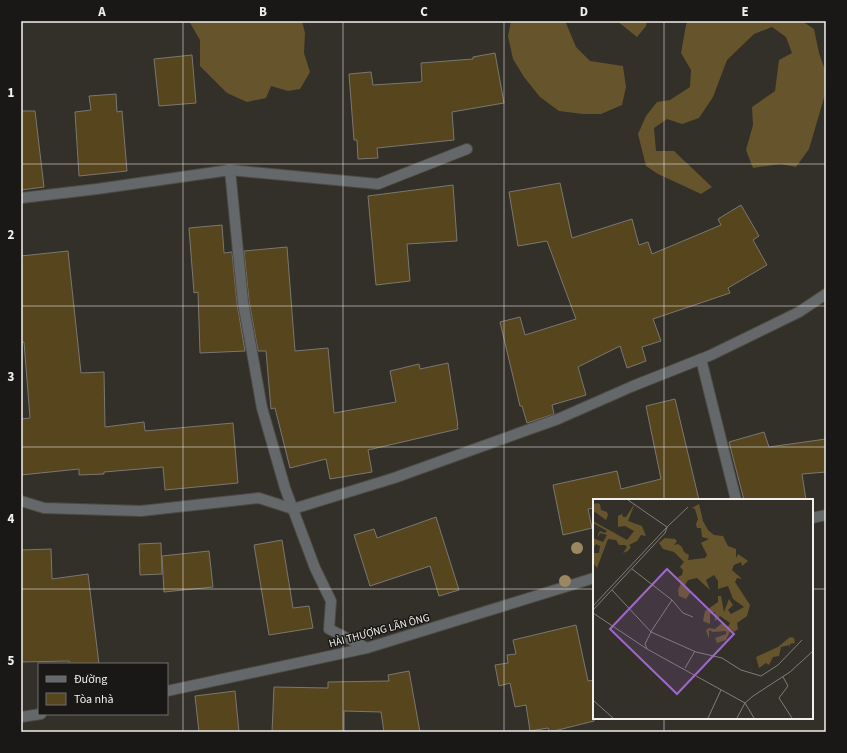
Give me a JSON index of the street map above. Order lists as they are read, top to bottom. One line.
{"streets":{"street":["HẢI THƯỢNG LÃN ÔNG"]},"legend":["Đường","Tòa nhà"],"grid":{"columns":["A","B","C","D","E"],"rows":["1","2","3","4","5"]}}
